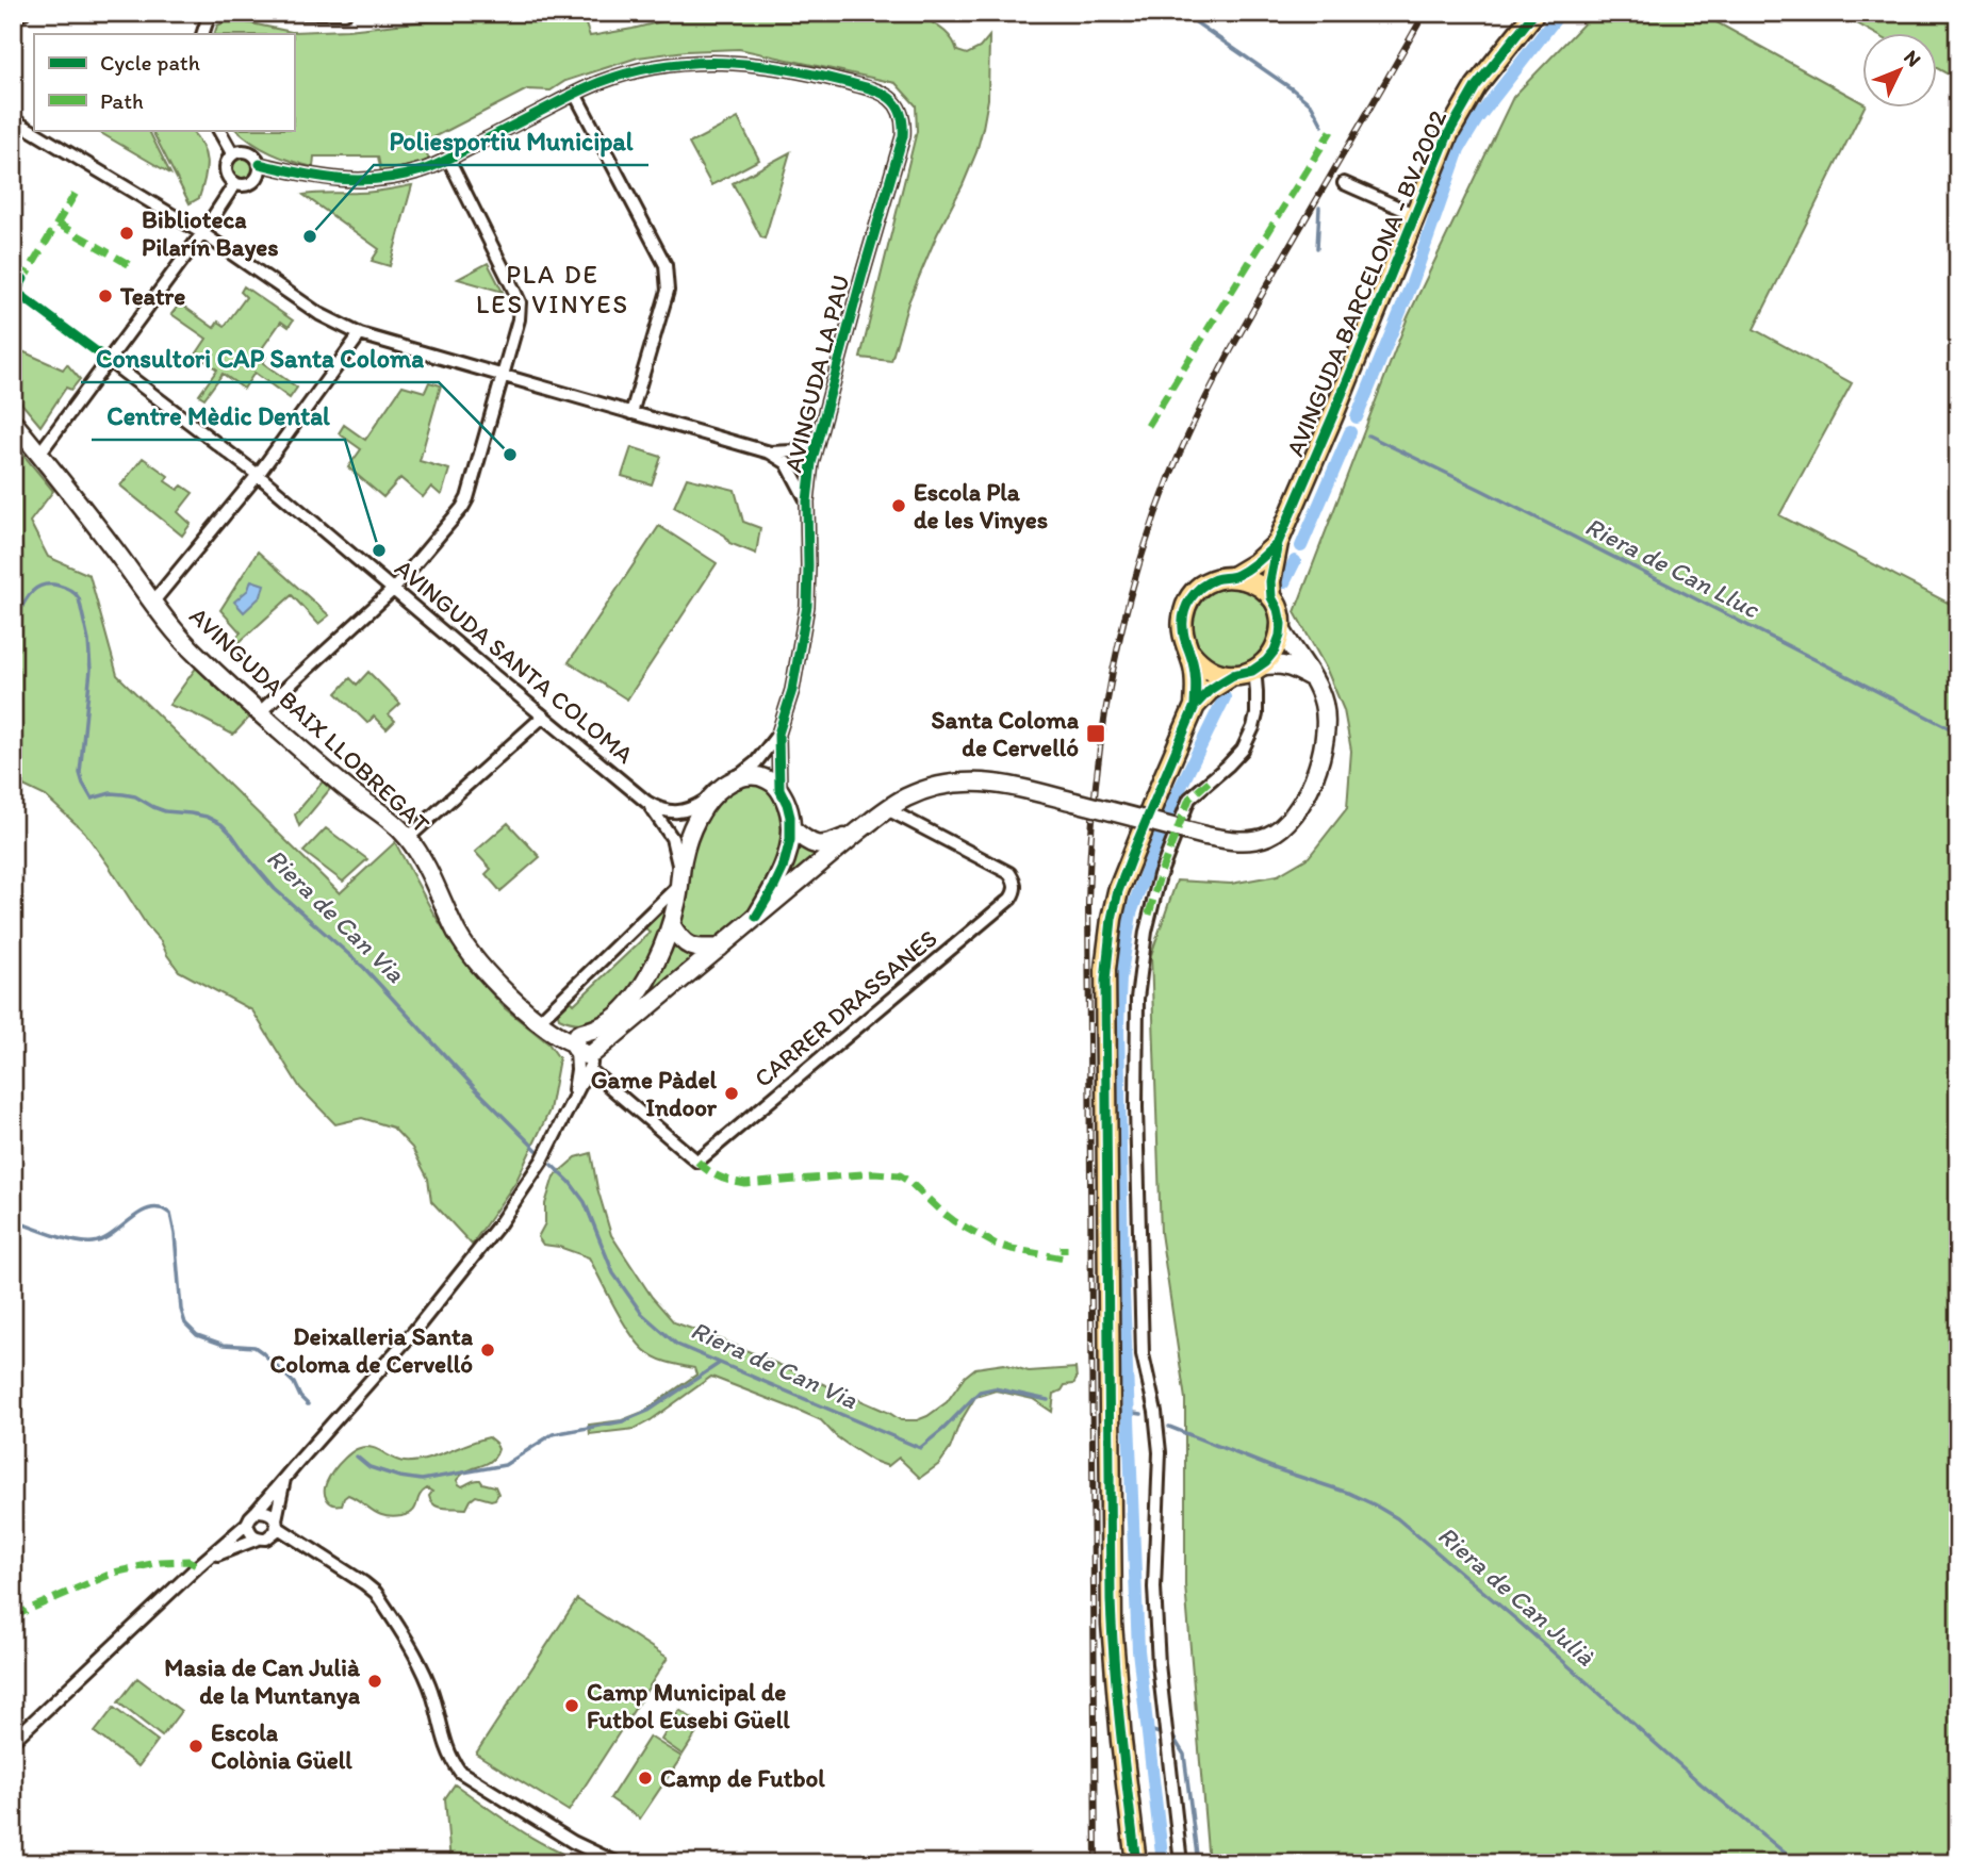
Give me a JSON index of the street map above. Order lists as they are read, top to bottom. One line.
{"streets":{"main road":["AVINGUDA BARCELONA - BV 2002"],"street":["AVINGUDA LA PAU","AVINGUDA SANTA COLOMA","AVINGUDA BAIX LLOBREGAT","CARRER DRASSANES"]},"crossings":[["AVINGUDA BAIX LLOBREGAT","CARRER DRASSANES"]],"districts":["PLA DE LES VINYES"],"water":["Riera de Can Lluc","Riera de Can Via","Riera de Can Julià"],"places":{"other":["Biblioteca Pilarín Bayes","Poliesportiu Municipal","Teatre","Consultori CAP Santa Coloma","Escola Pla de les Vinyes","Centre Mèdic Dental","Game Pàdel Indoor","Deixalleria Santa Coloma de Cervelló","Masia de Can Julià de la Muntanya","Camp Municipal de Futbol Eusebi Güell","Escola Colònia Güell","Camp de Futbol"],"transit":["Santa Coloma de Cervelló"]},"legend":["Cycle path","Path"],"north":"top right"}
